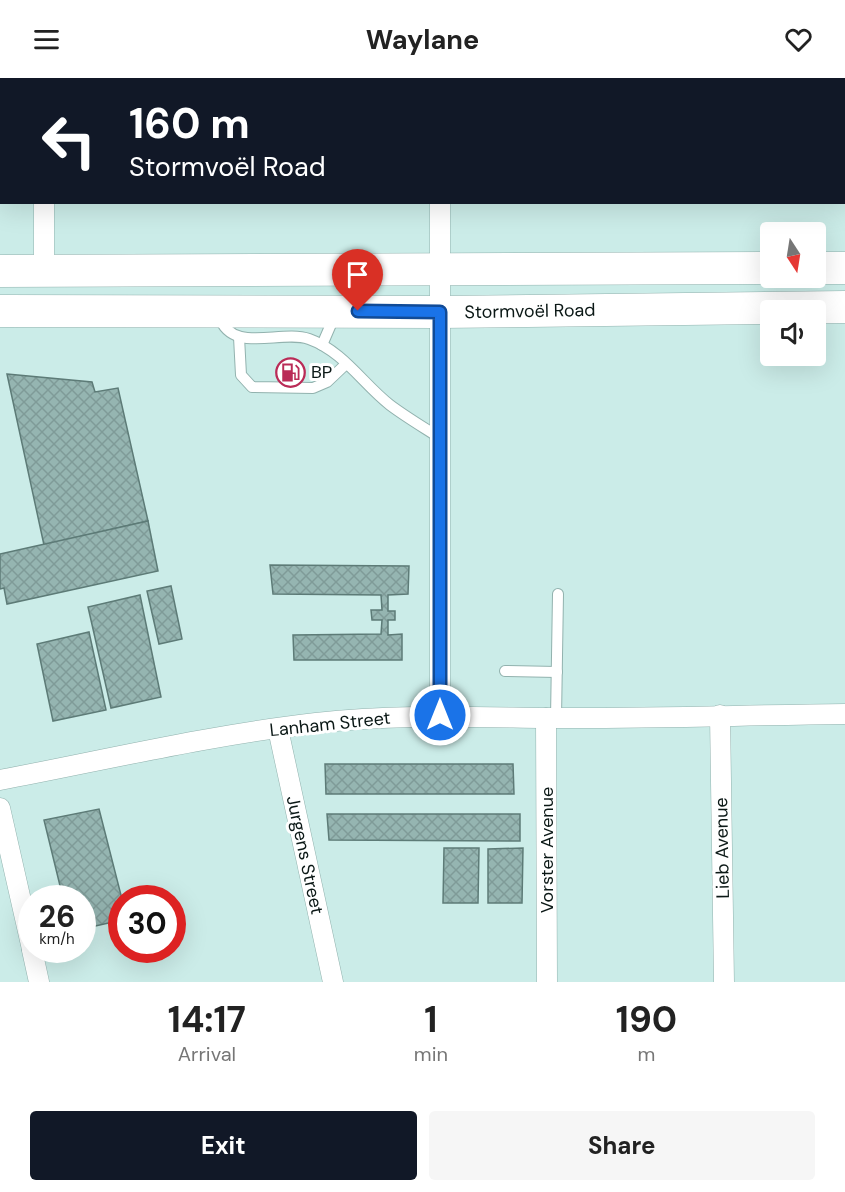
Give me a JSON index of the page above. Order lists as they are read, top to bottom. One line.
{"streets":{"main road":["Stormvoël Road"],"street":["Lanham Street","Lieb Avenue","Vorster Avenue","Jurgens Street"]},"crossings":[["Lanham Street","Lieb Avenue"],["Lanham Street","Vorster Avenue"],["Lanham Street","Jurgens Street"]],"places":{"fuel station":["BP"]},"north":"bottom","page":{"header":"Waylane","turn":["160 m","Stormvoël Road"],"speed":"26 km/h","limit":"30","eta":["14:17","Arrival","1","min","190","m"],"buttons":["Exit","Share"]}}
